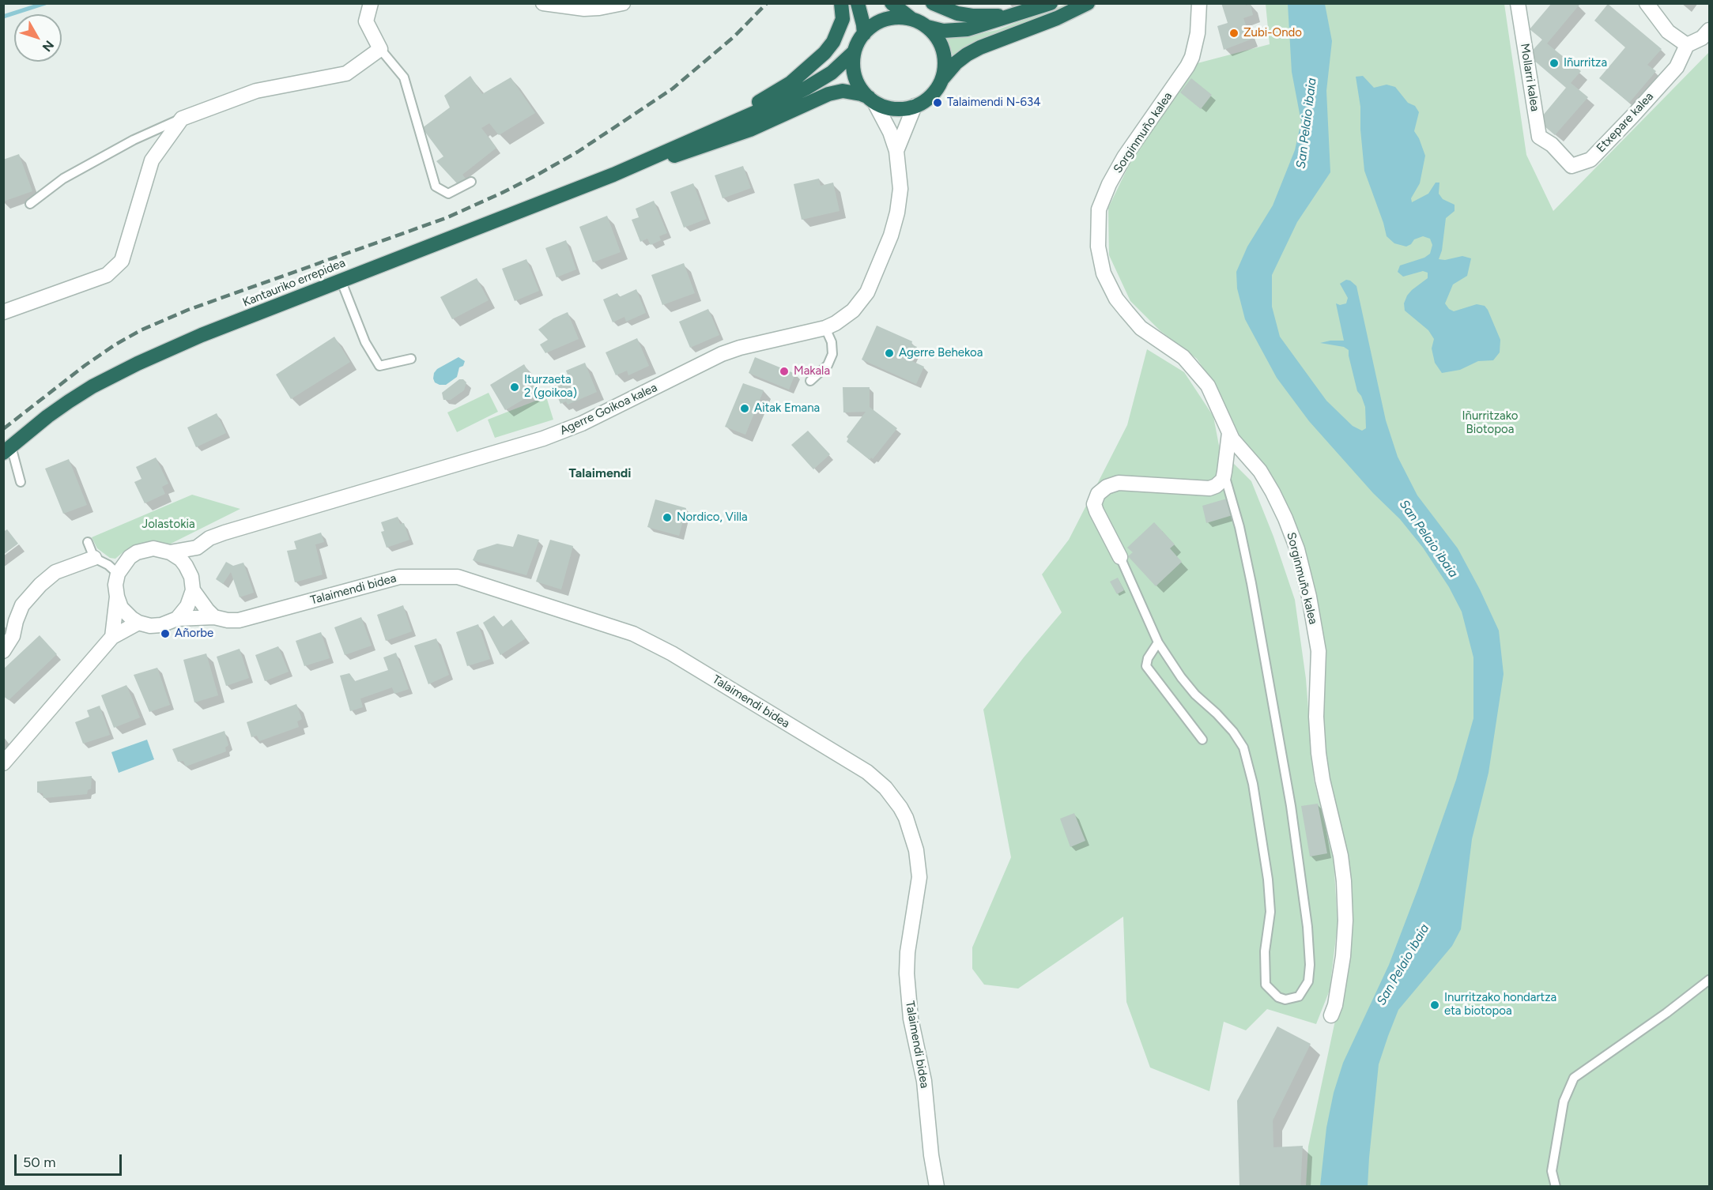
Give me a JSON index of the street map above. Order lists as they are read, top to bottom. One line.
{"streets":{"highway":["Kantauriko errepidea"],"street":["Mollarri kalea","Etxepare kalea","Sorginmuño kalea","Agerre Goikoa kalea","Talaimendi bidea"]},"crossings":[["Mollarri kalea","Etxepare kalea"],["Agerre Goikoa kalea","Talaimendi bidea"]],"districts":["Talaimendi"],"water":["San Pelaio ibaia"],"parks":["Iñurritzako Biotopoa","Jolastokia"],"places":["Zubi-Ondo","Iñurritza","Talaimendi N-634","Agerre Behekoa","Makala","Iturzaeta 2 (goikoa)","Aitak Emana","Nordico, Villa","Añorbe","Inurritzako hondartza eta biotopoa"],"scale_bar":"50 m","north":"bottom right"}
